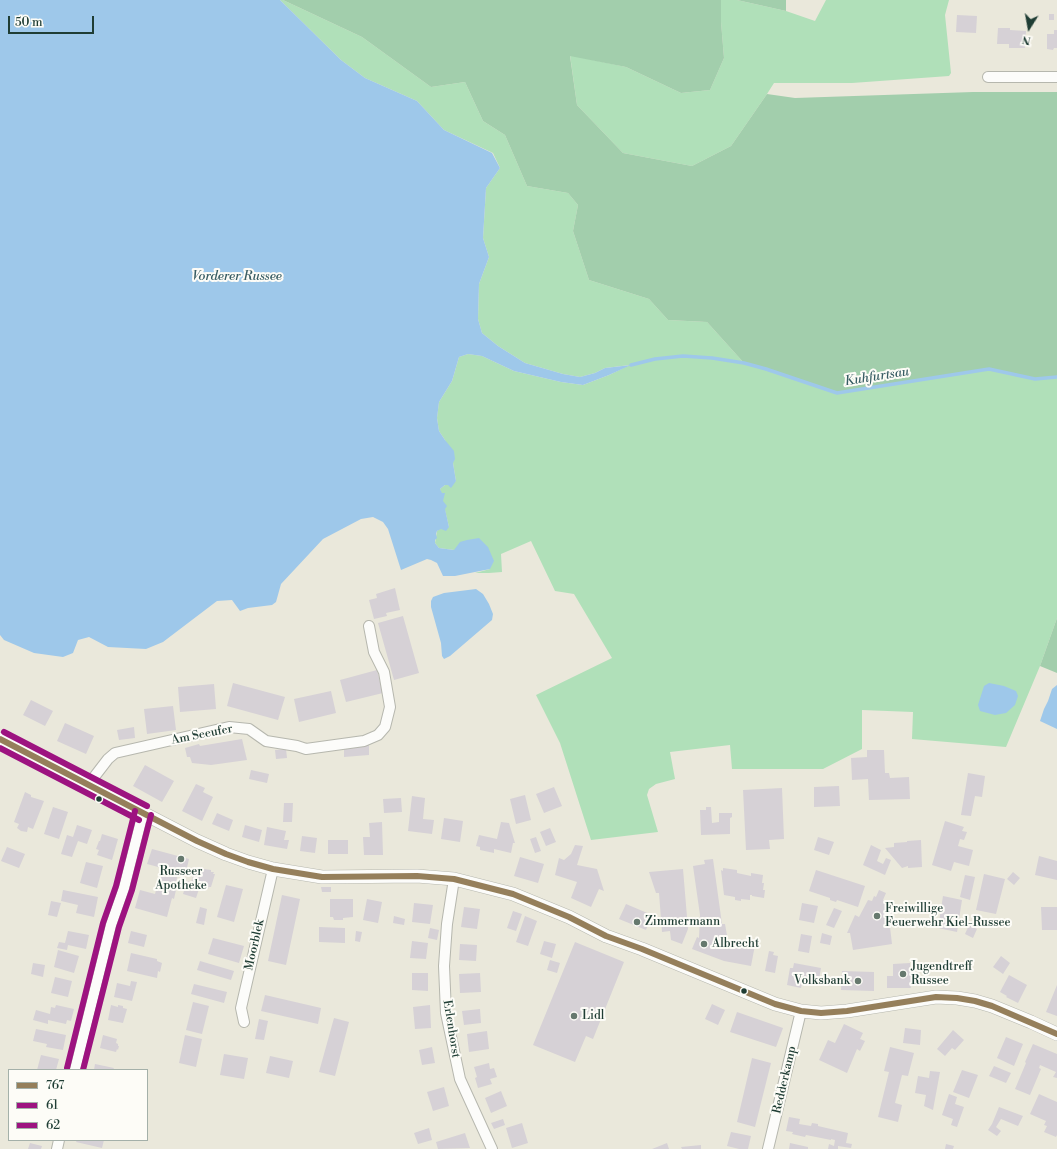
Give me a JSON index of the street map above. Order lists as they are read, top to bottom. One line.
{"streets":{"street":["Am Seeufer","Moorblek","Erlenhorst","Redderkamp"]},"water":["Vorderer Russee","Kuhfurtsau"],"places":["Russeer Apotheke","Freiwillige Feuerwehr Kiel-Russee","Zimmermann","Albrecht","Jugendtreff Russee","Volksbank","Lidl"],"lines":["transit line 62","transit line 767","transit line 61"],"legend":["767","61","62"],"scale_bar":"50 m","north":"bottom"}
